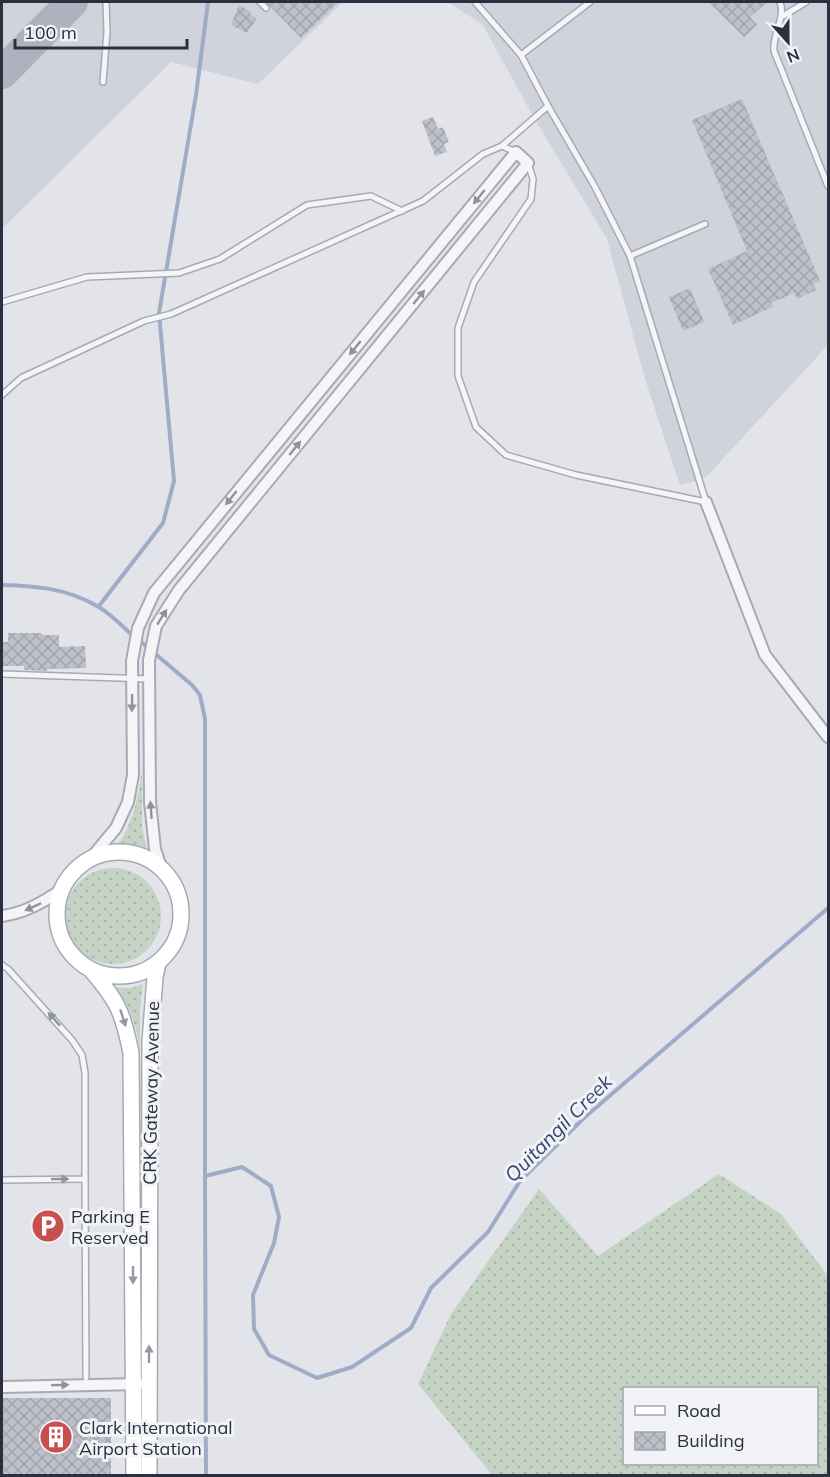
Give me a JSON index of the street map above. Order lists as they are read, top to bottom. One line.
{"streets":{"main road":["CRK Gateway Avenue"]},"water":["Quitangil Creek"],"places":{"parking":["Parking E Reserved"],"building":["Clark International Airport Station"]},"legend":["Road","Building"],"scale_bar":"100 m","north":"bottom"}
